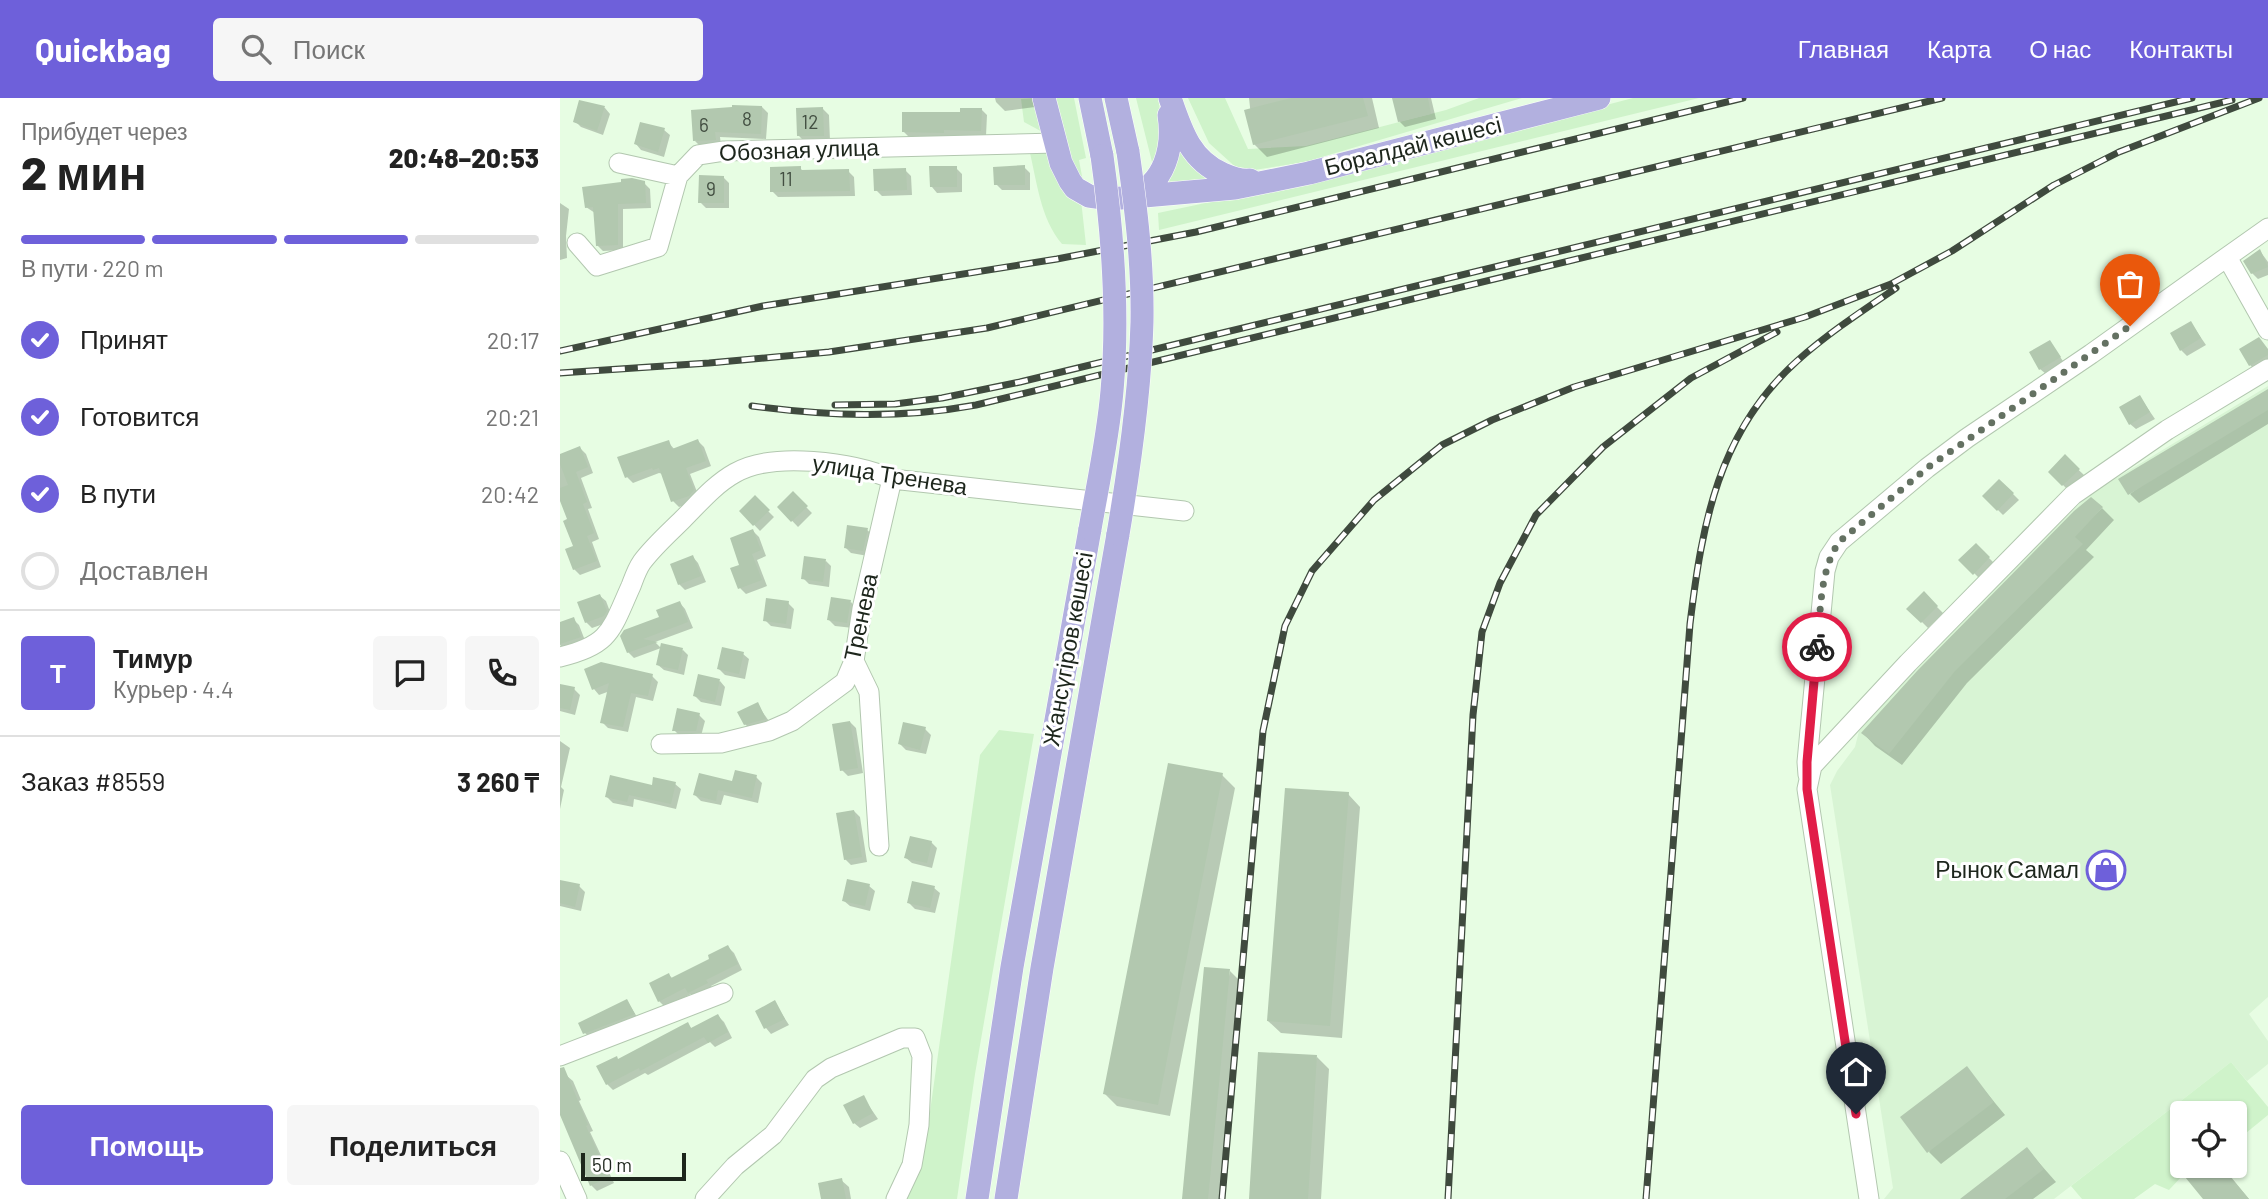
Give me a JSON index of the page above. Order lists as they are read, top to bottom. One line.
{"streets":{"main road":["Боралдай көшесі","Жансүгіров көшесі"],"street":["Обозная улица","улица Тренева","Тренева"]},"crossings":[["улица Тренева","Тренева"]],"places":{"shop":["Рынок Самал"]},"house_numbers":["8","12","6","11","9"],"scale_bar":"50 m","page":{"header":"Quickbag","search":"Поиск","nav":["Главная","Карта","О нас","Контакты"],"heading":["2 мин","Прибудет через","20:48–20:53"],"panel":["Тимур","Курьер · 4.4","Заказ #8559","3 260 ₸"],"bar":"В пути · 220 m","list":[["Принят","20:17"],["Готовится","20:21"],["В пути","20:42"],"Доставлен"],"round":"Т","buttons":["Помощь","Поделиться"],"scale":"50 m"}}
